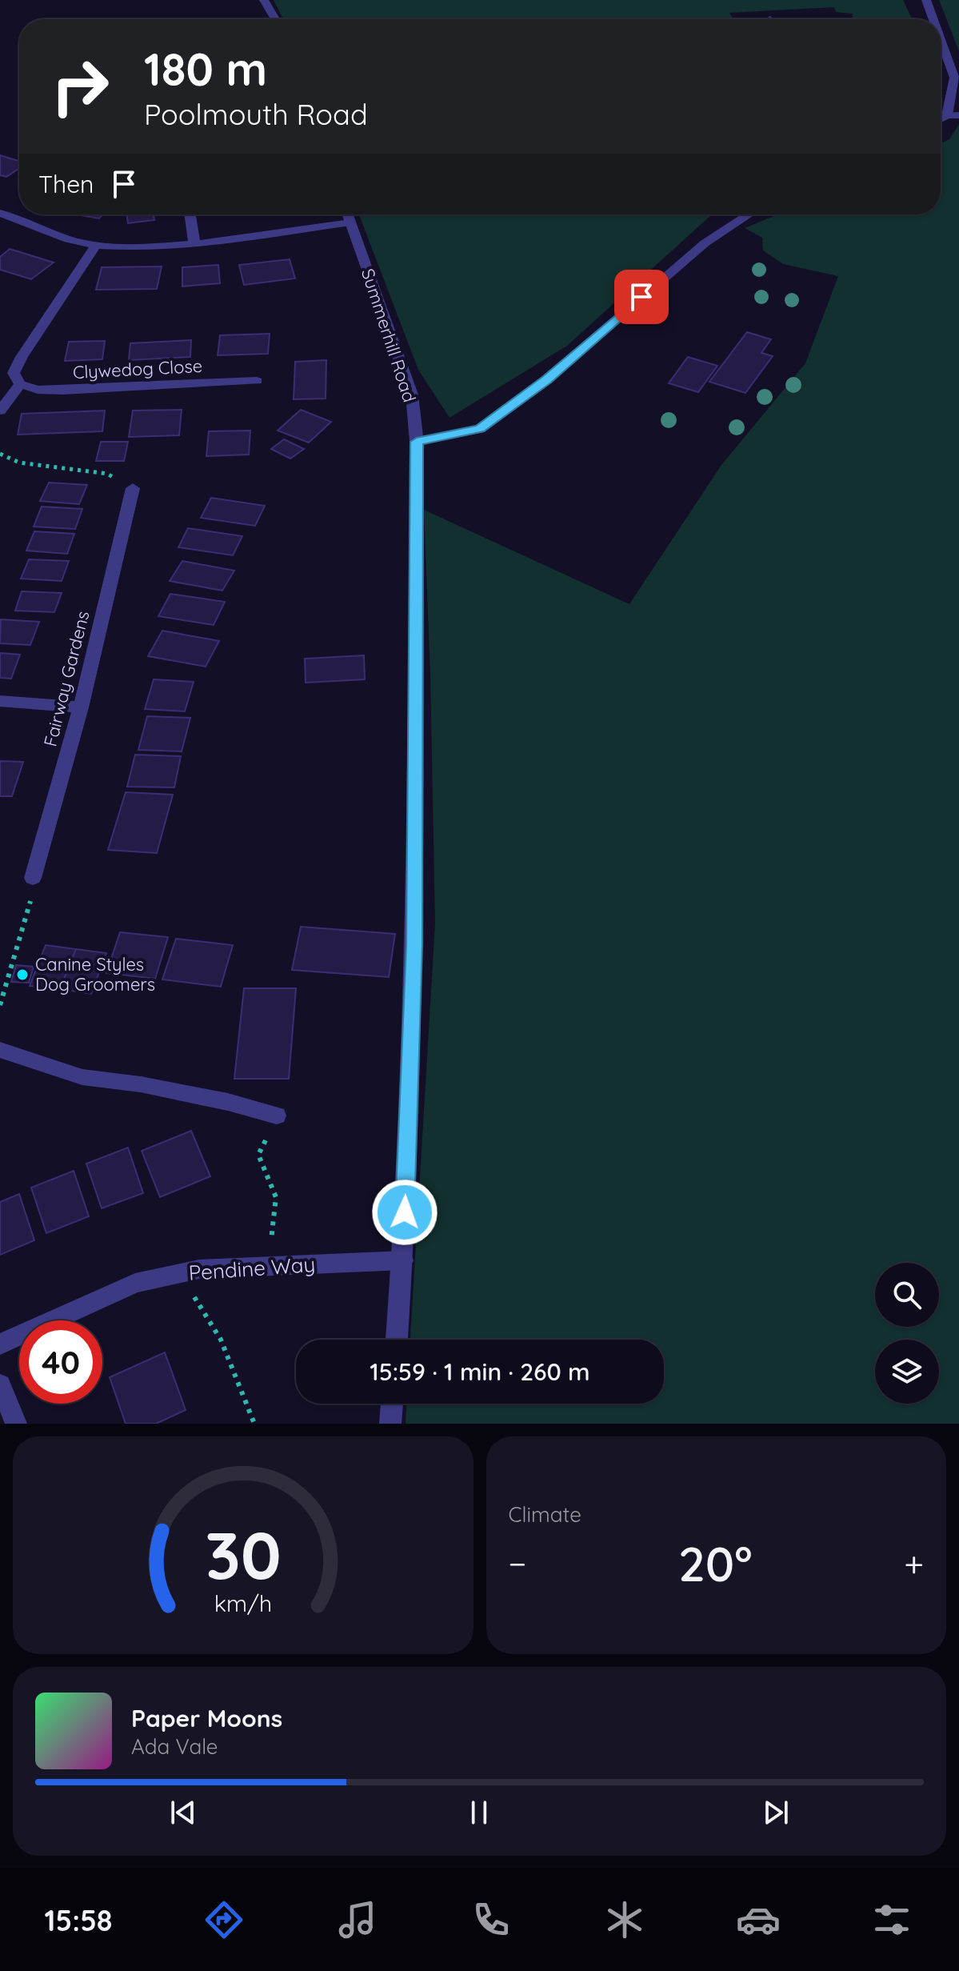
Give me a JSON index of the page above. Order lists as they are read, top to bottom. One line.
{"streets":{"street":["Summerhill Road","Clywedog Close","Fairway Gardens","Pendine Way"]},"crossings":[["Summerhill Road","Pendine Way"]],"places":["Canine Styles Dog Groomers"],"page":{"turn":["180 m","Poolmouth Road"],"then":"Then","limit":"40","trip":"15:59 · 1 min · 260 m","tile":"Climate","heat":["−","20°","+"],"song":["Paper Moons","Ada Vale"],"tabs":"15:58","gauge":["30","km/h"]}}
